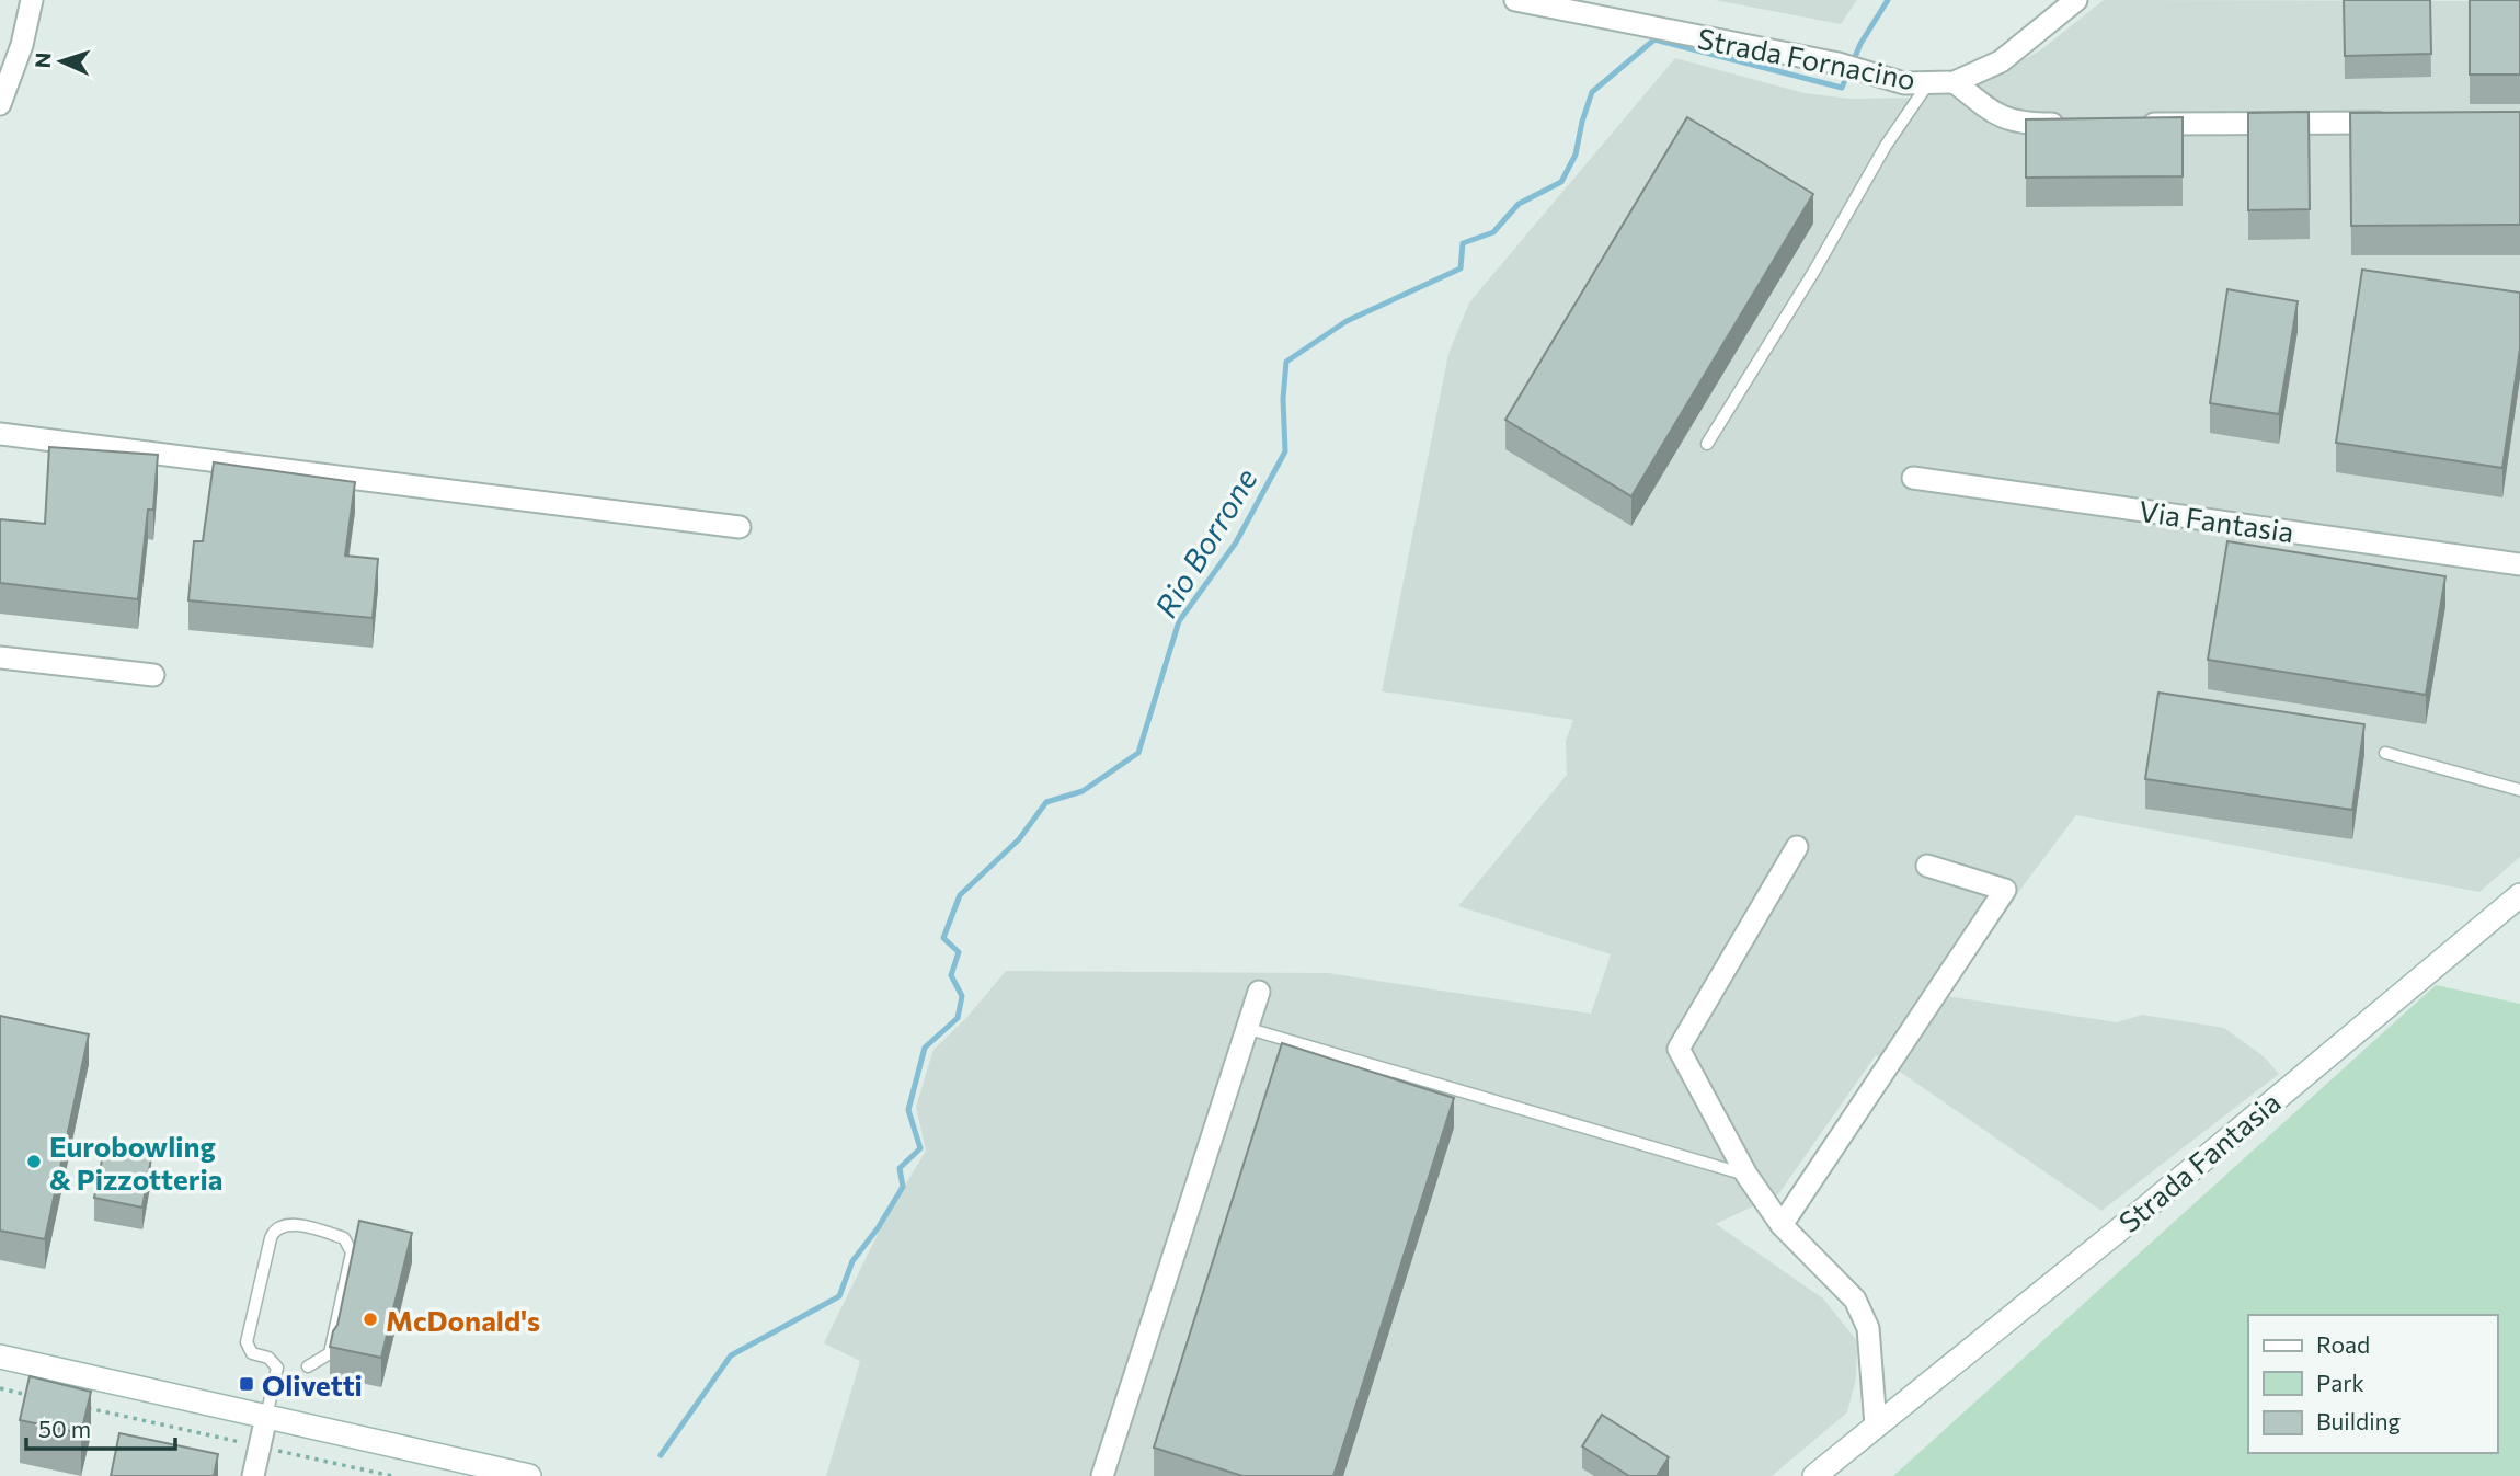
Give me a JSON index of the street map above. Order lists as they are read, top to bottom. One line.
{"streets":{"street":["Strada Fornacino","Via Fantasia","Strada Fantasia"]},"water":["Rio Borrone"],"places":{"other":["Eurobowling & Pizzotteria","McDonald's"],"transit":["Olivetti"]},"legend":["Road","Park","Building"],"scale_bar":"50 m","north":"left"}
